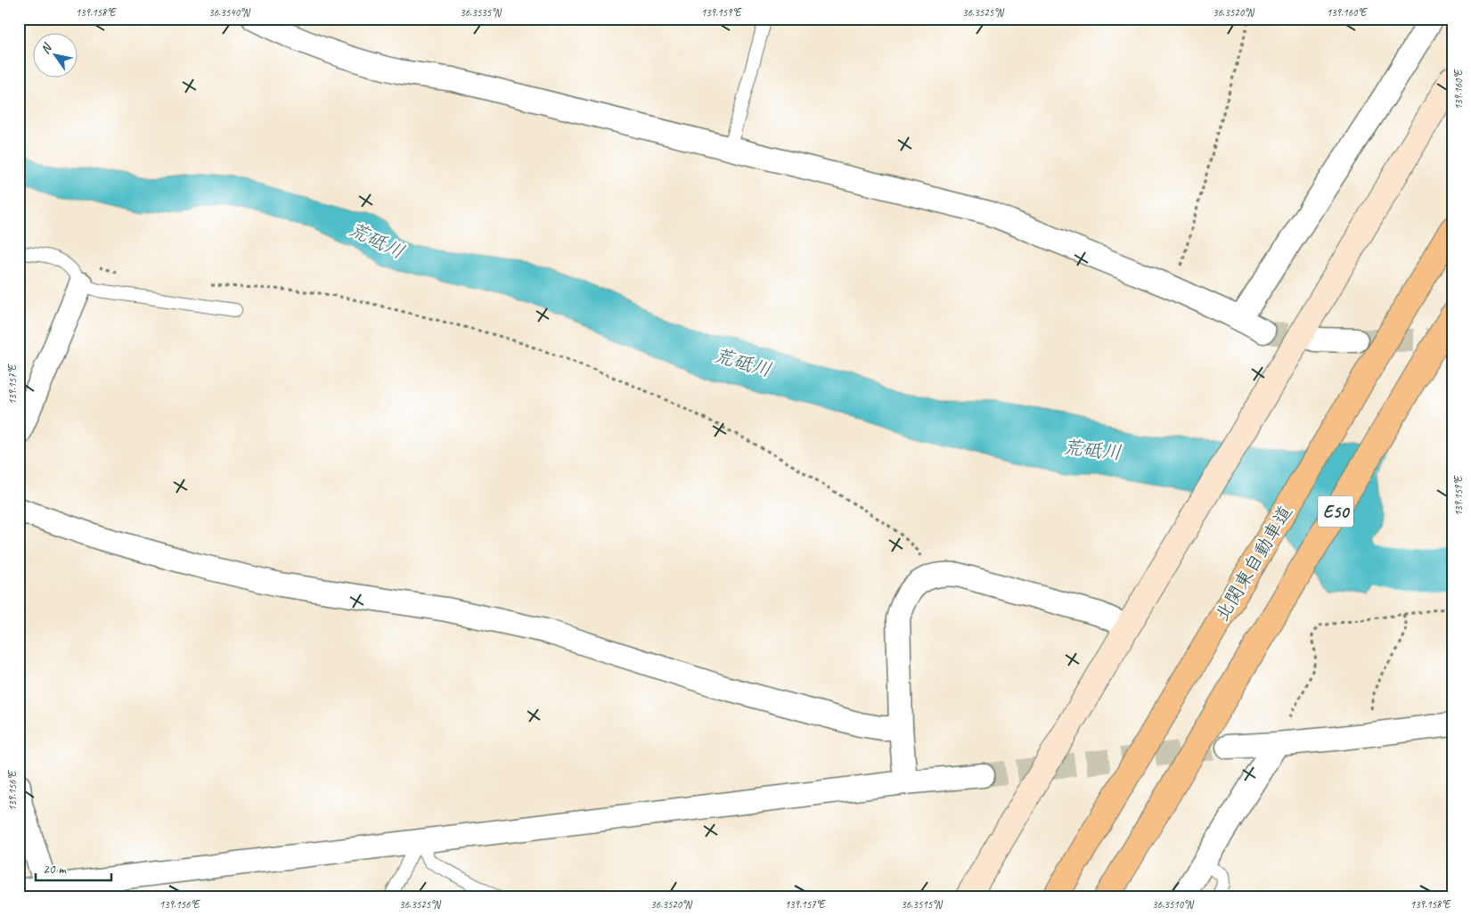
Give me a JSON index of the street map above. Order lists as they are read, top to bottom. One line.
{"streets":{"highway":["E50","北関東自動車道"]},"water":["荒砥川"],"scale_bar":"20 m","north":"top left","coordinates":["139.158°E","36.3540°N","36.3535°N","139.159°E","36.3525°N","36.3520°N","139.160°E","139.157°E","139.156°E","36.3515°N","36.3510°N"]}
